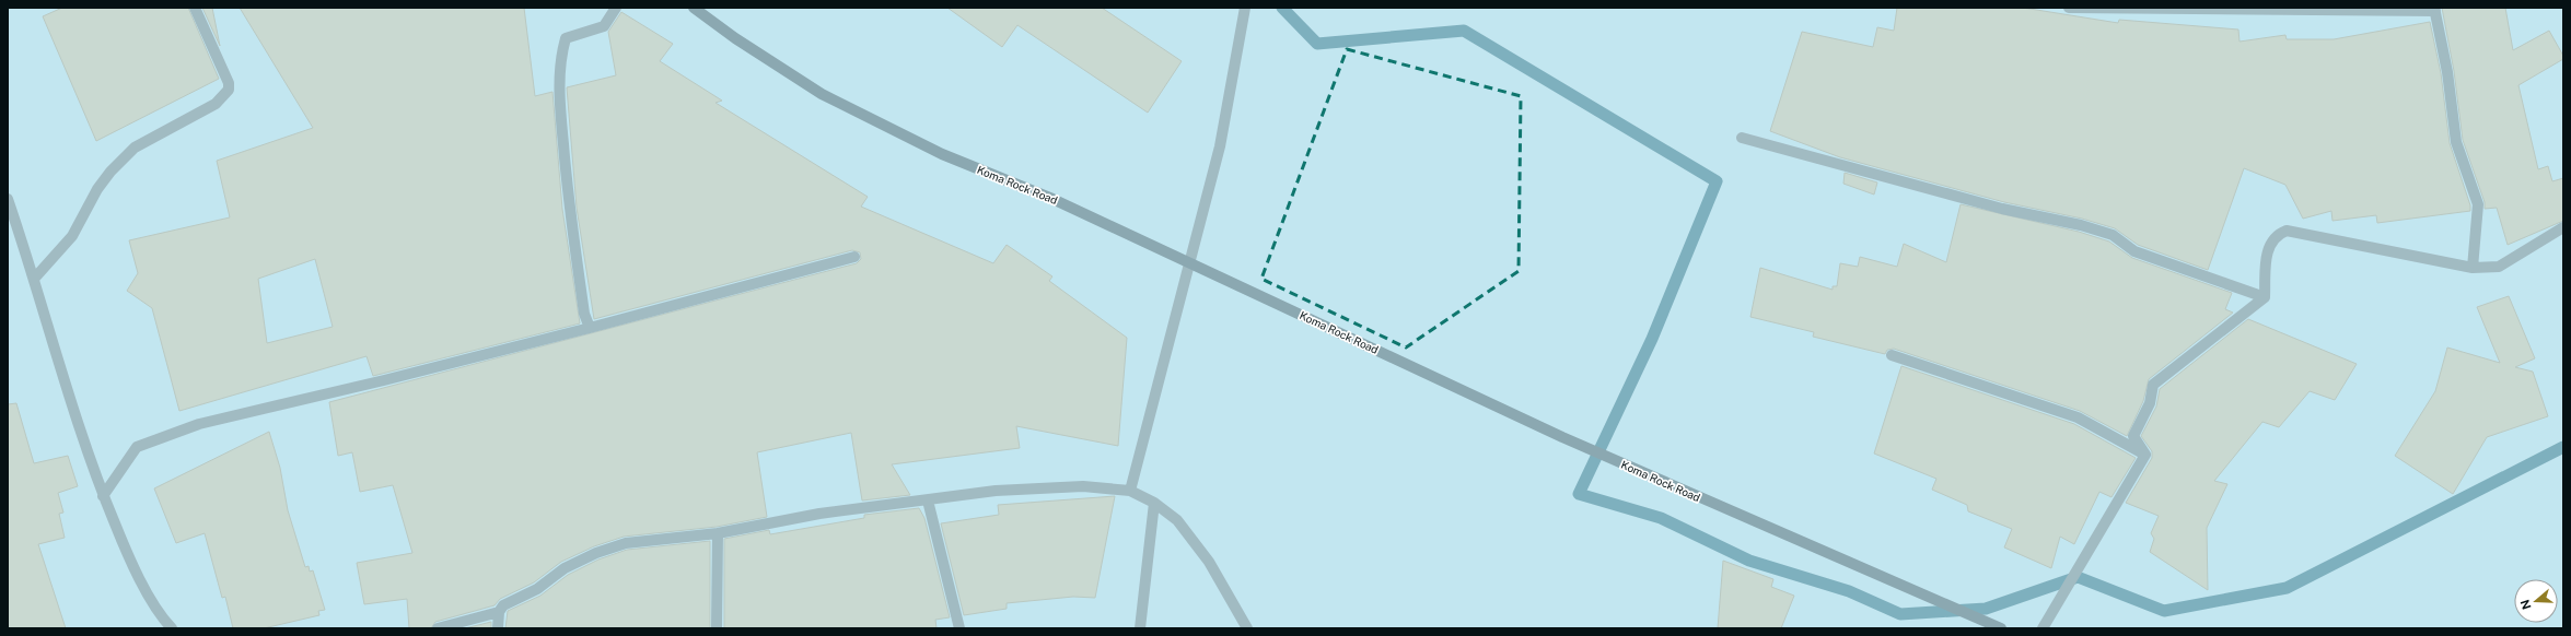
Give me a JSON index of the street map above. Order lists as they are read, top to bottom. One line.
{"streets":{"main road":["Koma Rock Road"]},"north":"left"}
